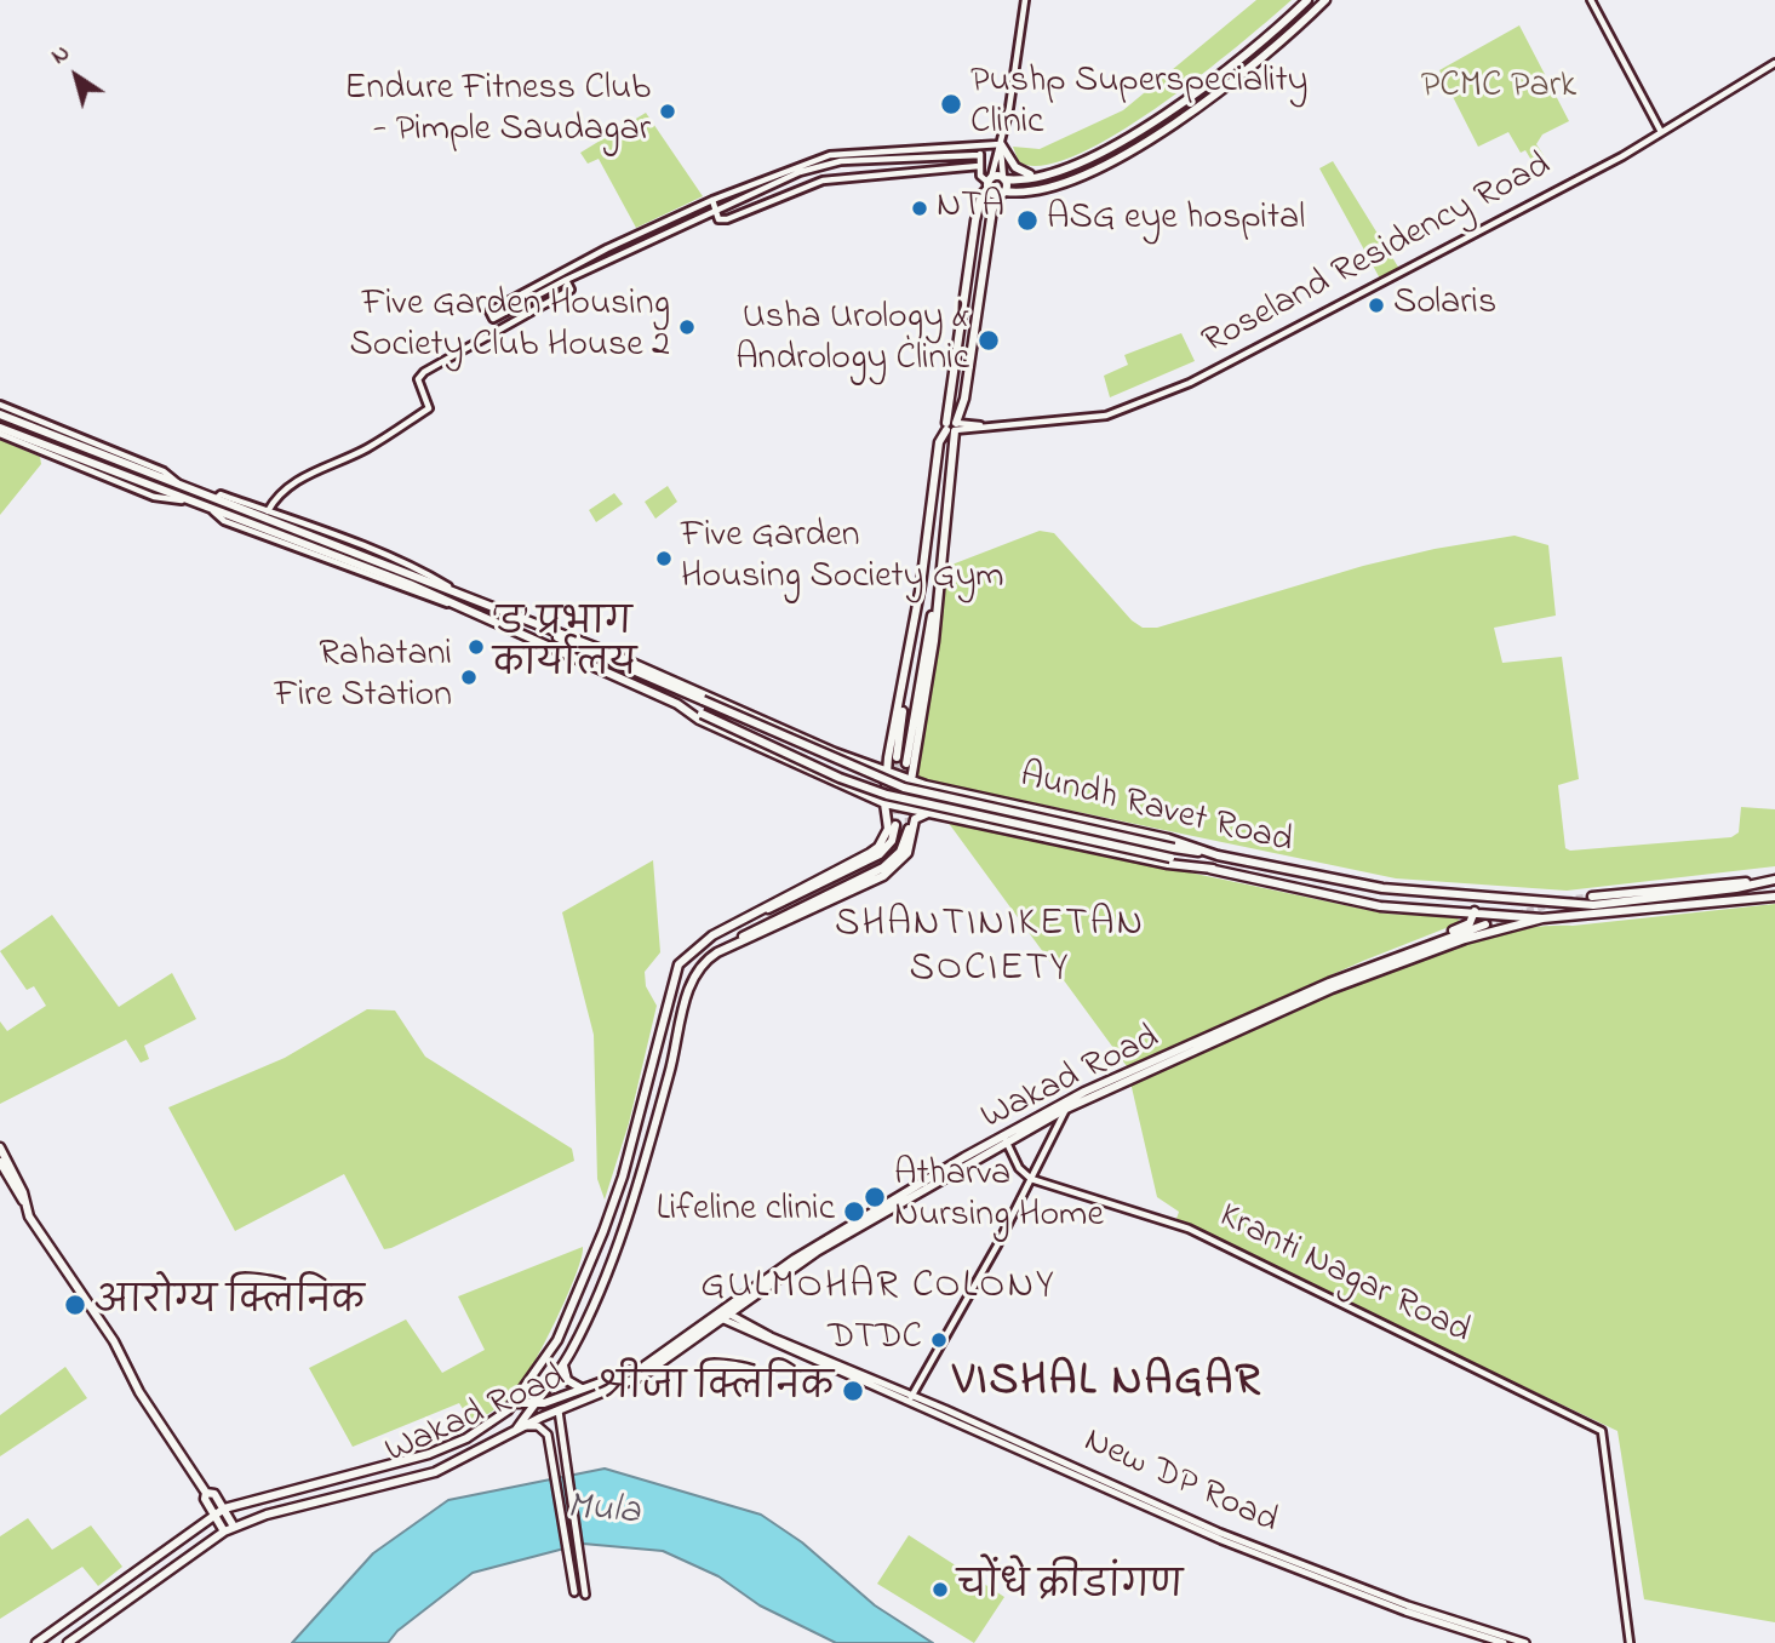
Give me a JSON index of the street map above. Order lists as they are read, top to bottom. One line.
{"streets":{"main road":["Aundh Ravet Road","Wakad Road","New DP Road"],"street":["Roseland Residency Road","Kranti Nagar Road"]},"crossings":[["Aundh Ravet Road","Wakad Road"],["Wakad Road","New DP Road"]],"districts":["SHANTINIKETAN SOCIETY","GULMOHAR COLONY","VISHAL NAGAR"],"water":["Mula"],"parks":["PCMC Park"],"places":["Pushp Superspeciality Clinic","Endure Fitness Club - Pimple Saudagar","NTA","ASG eye hospital","Solaris","Five Garden Housing Society Club House 2","Usha Urology & Andrology Clinic","Five Garden Housing Society Gym","‘ड’ प्रभाग कार्यालय","Rahatani Fire Station","Atharva Nursing Home","Lifeline clinic","आरोग्य क्लिनिक","DTDC","श्रीजा क्लिनिक","चोंधे क्रीडांगण"],"north":"top left"}
